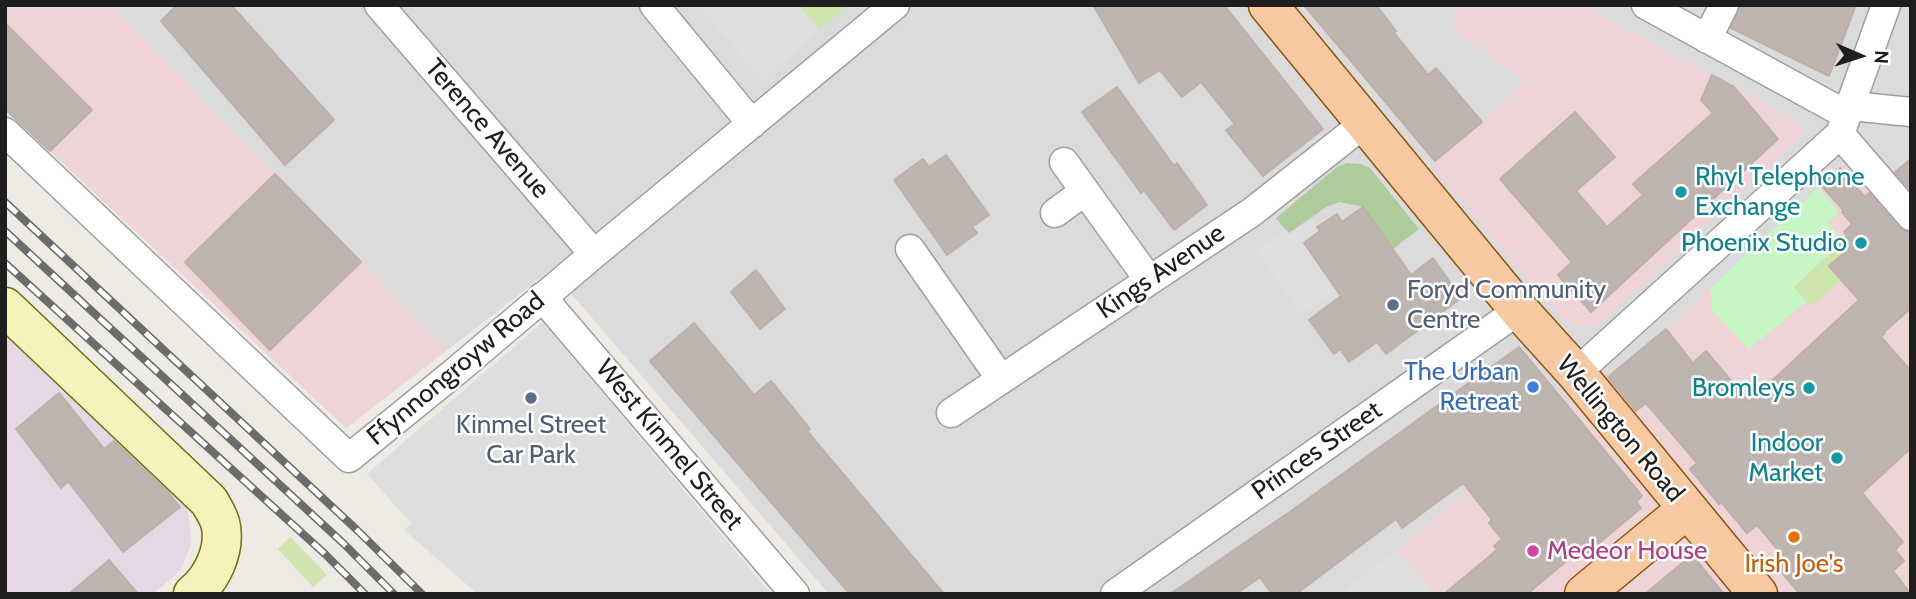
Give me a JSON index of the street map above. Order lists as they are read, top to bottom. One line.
{"streets":{"main road":["Wellington Road"],"street":["Terence Avenue","Kings Avenue","Ffynnongroyw Road","West Kinmel Street","Princes Street"]},"crossings":[["Terence Avenue","Ffynnongroyw Road"],["Kings Avenue","Wellington Road"],["Ffynnongroyw Road","West Kinmel Street"],["Wellington Road","Princes Street"]],"places":["Rhyl Telephone Exchange","Phoenix Studio","Foryd Community Centre","The Urban Retreat","Bromleys","Kinmel Street Car Park","Indoor Market","Irish Joe's","Medeor House"],"north":"right"}
